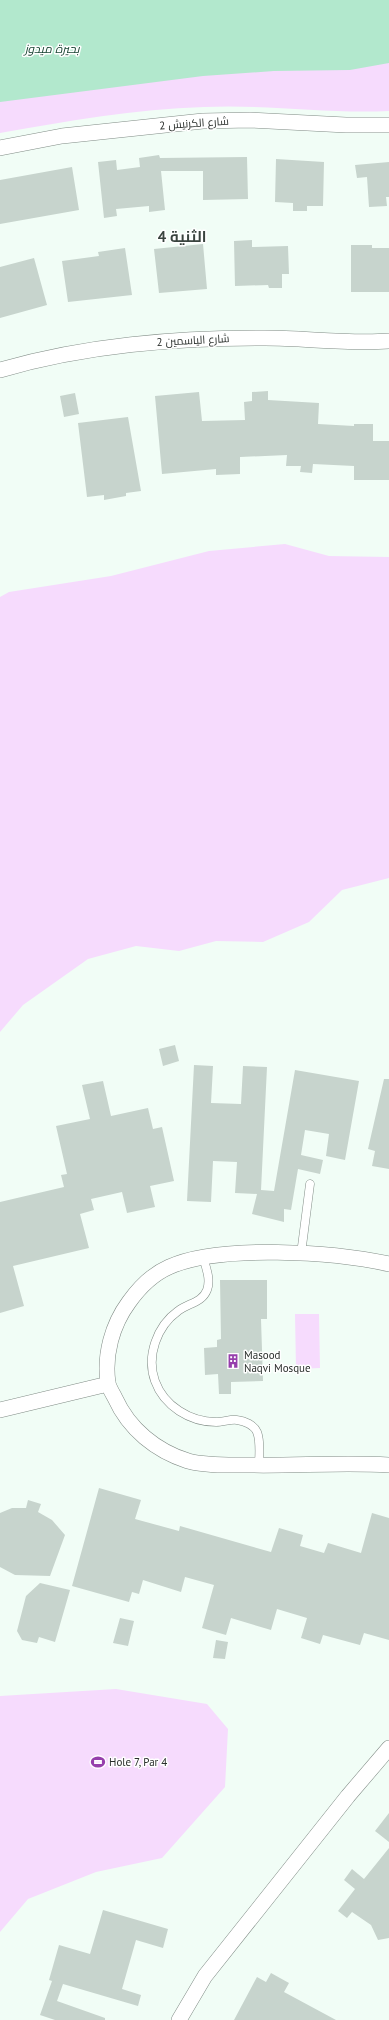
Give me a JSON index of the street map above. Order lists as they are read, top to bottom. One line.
{"streets":{"street":["شارع الكرنيش 2","شارع الياسمين 2"]},"districts":["الثنية 4"],"water":["بحيرة ميدوز"],"places":{"building":["Masood Naqvi Mosque"],"sports":["Hole 7, Par 4"]}}
